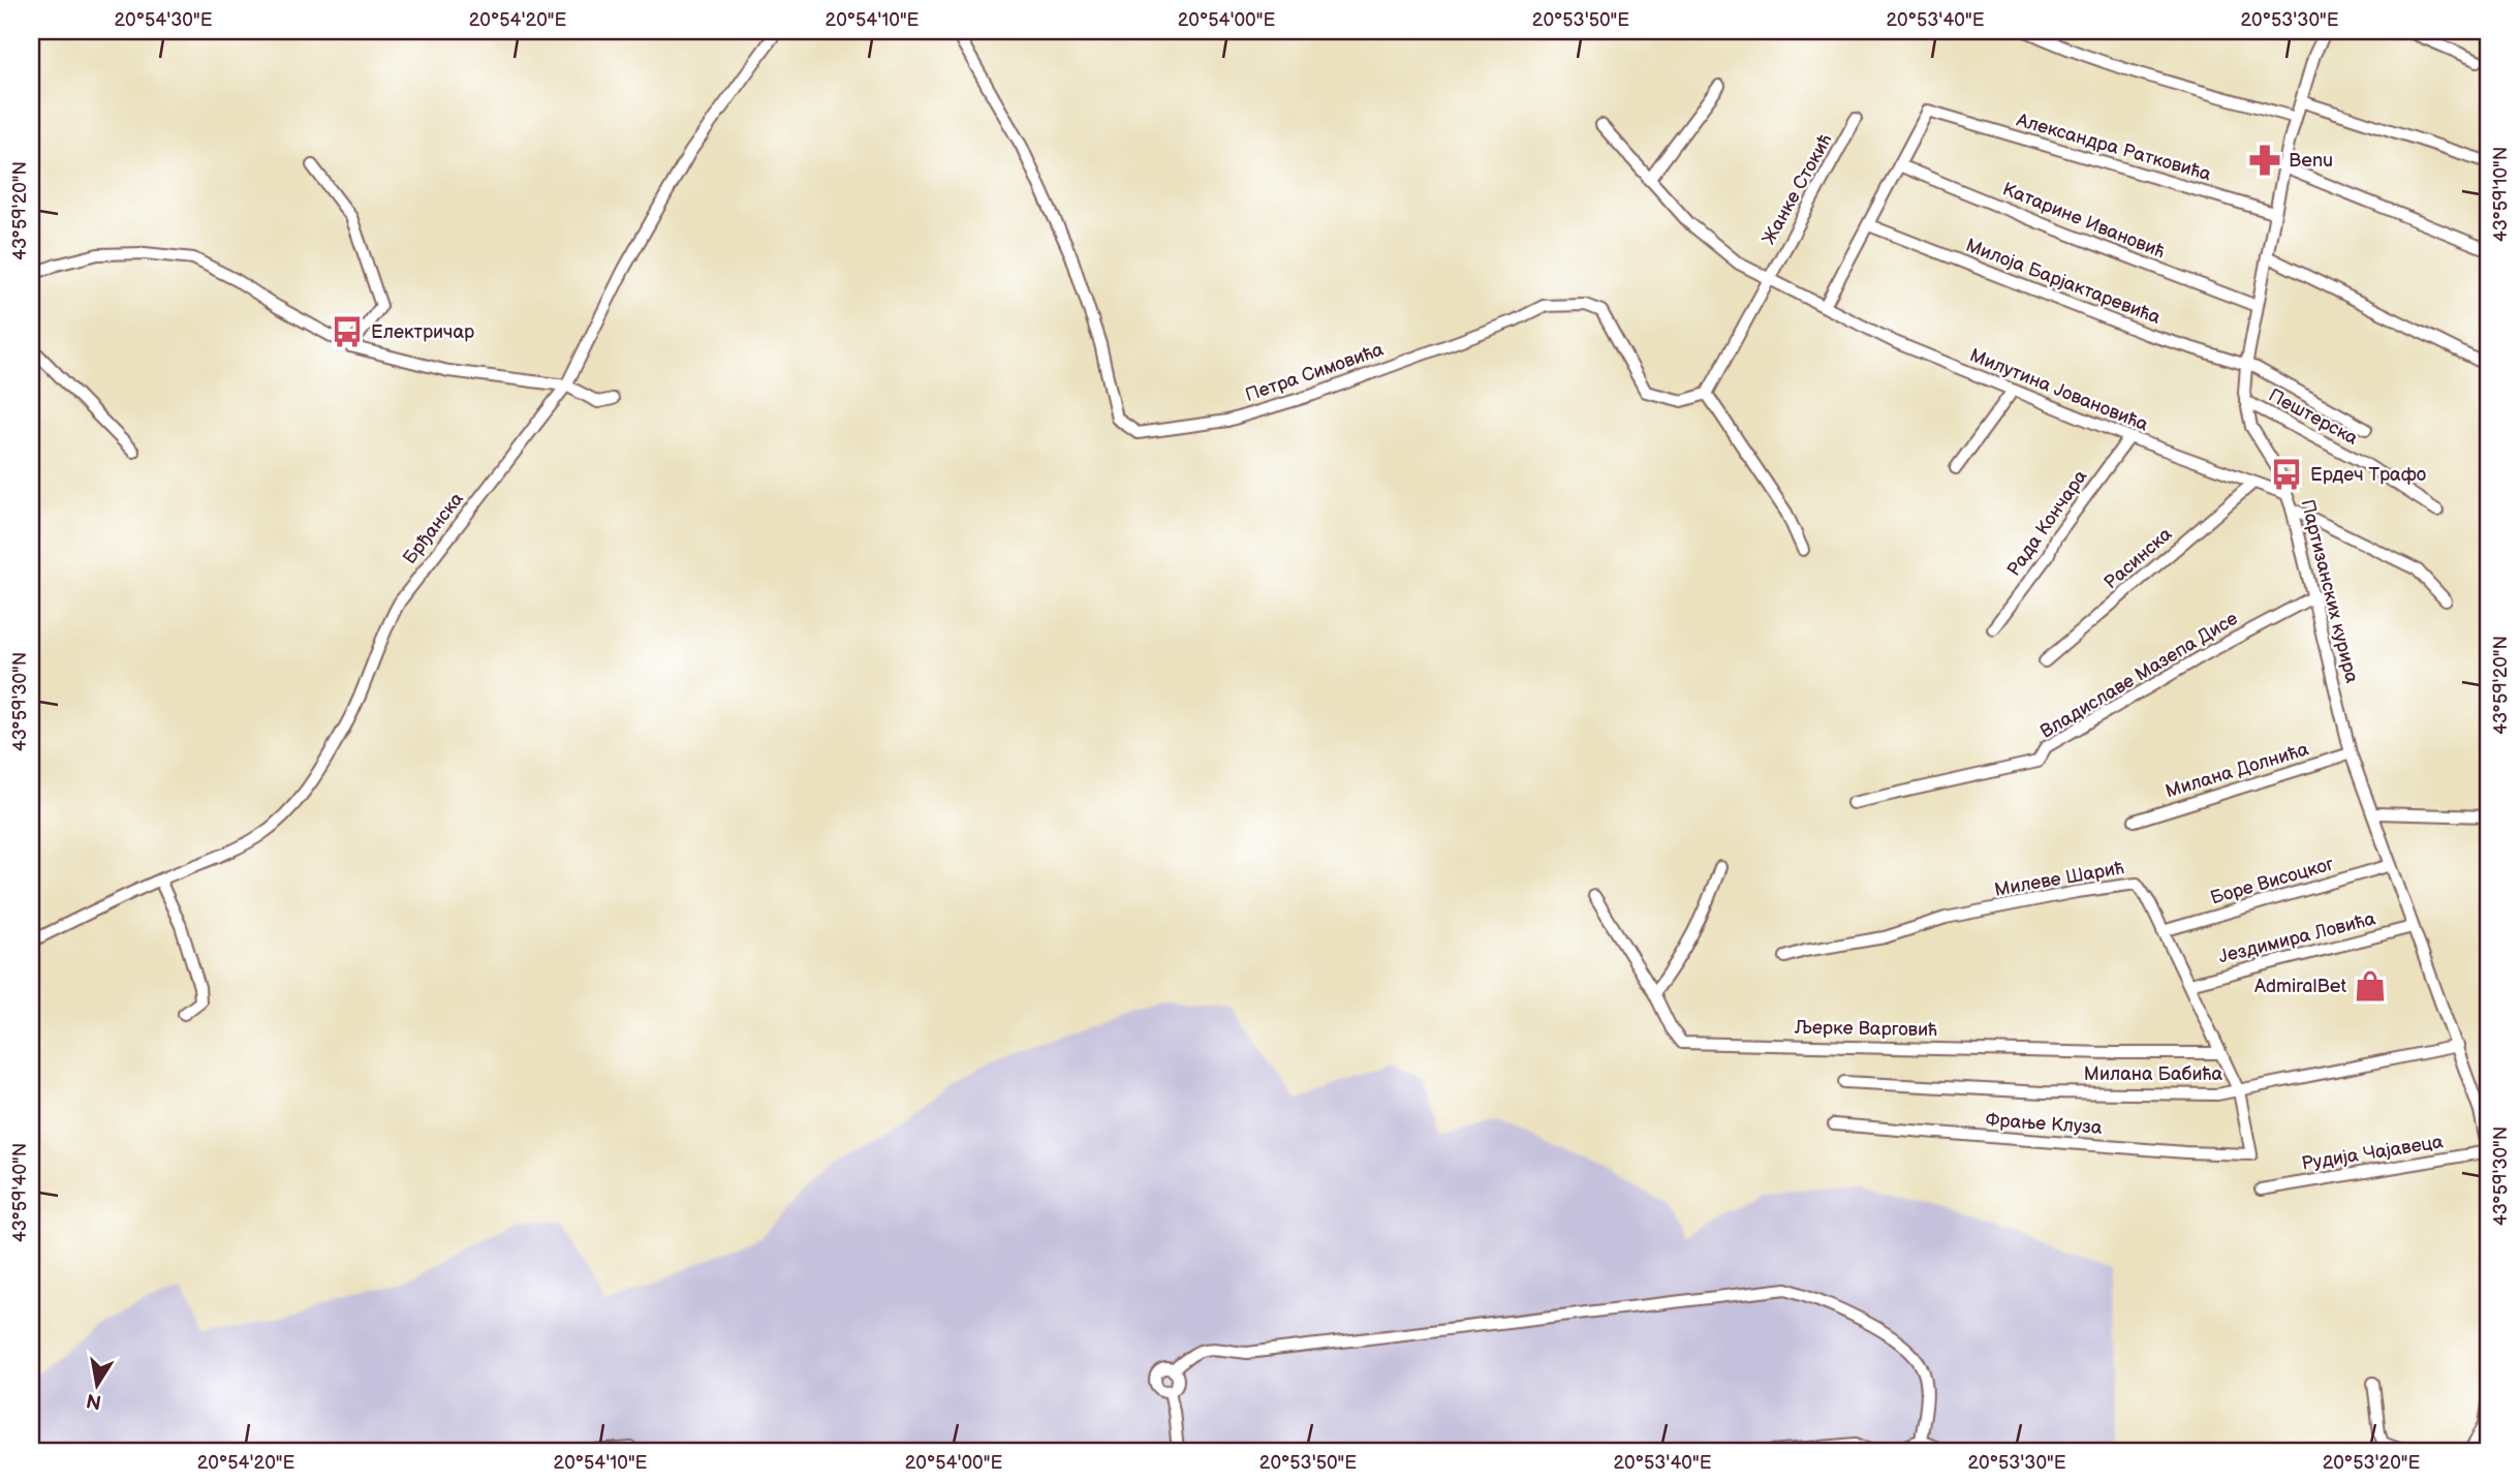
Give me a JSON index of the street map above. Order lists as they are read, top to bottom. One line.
{"streets":{"street":["Александра Ратковића","Жанке Стокић","Катарине Ивановић","Милоја Барјактаревића","Петра Симовића","Милутина Јовановића","Пештерска","Рада Кончара","Брђанска","Расинска","Партизанских курира","Владиславе Мазепа Дисе","Милана Долнића","Милеве Шарић","Боре Висоцког","Јездимира Ловића","Љерке Варговић","Милана Бабића","Фрање Клуза","Рудија Чајавеца"]},"crossings":[["Александра Ратковића","Катарине Ивановић"],["Александра Ратковића","Партизанских курира"],["Жанке Стокић","Петра Симовића"],["Жанке Стокић","Милутина Јовановића"],["Катарине Ивановић","Партизанских курира"],["Милоја Барјактаревића","Партизанских курира"],["Милутина Јовановића","Рада Кончара"],["Милутина Јовановића","Расинска"],["Милутина Јовановића","Партизанских курира"],["Пештерска","Партизанских курира"],["Партизанских курира","Владиславе Мазепа Дисе"],["Партизанских курира","Милана Долнића"],["Партизанских курира","Боре Висоцког"],["Партизанских курира","Јездимира Ловића"],["Партизанских курира","Милана Бабића"],["Партизанских курира","Рудија Чајавеца"],["Милеве Шарић","Боре Висоцког"],["Милеве Шарић","Јездимира Ловића"],["Милеве Шарић","Љерке Варговић"],["Милеве Шарић","Милана Бабића"],["Милеве Шарић","Фрање Клуза"]],"places":{"pharmacy":["Benu"],"bus stop":["Електричар","Ердеч Трафо"],"shop":["AdmiralBet"]},"north":"bottom","coordinates":["20°54'30\"E","20°54'20\"E","20°54'10\"E","20°54'00\"E","20°53'50\"E","20°53'40\"E","20°53'30\"E","43°59'10\"N","43°59'20\"N","43°59'30\"N","43°59'40\"N","20°53'20\"E"]}
